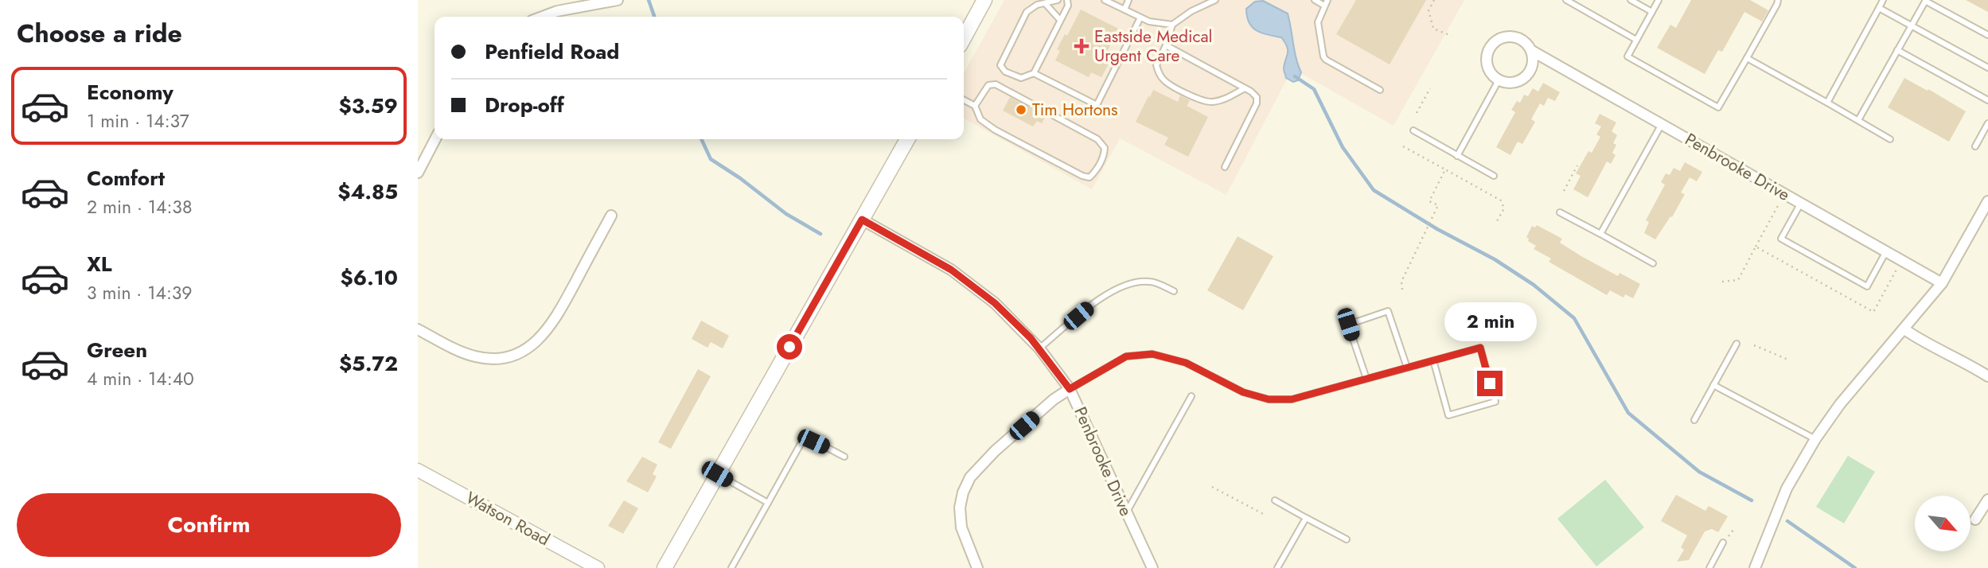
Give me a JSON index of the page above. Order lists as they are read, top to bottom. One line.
{"streets":{"street":["Penbrooke Drive","Watson Road"]},"places":{"health":["Eastside Medical Urgent Care"],"other":["Tim Hortons"]},"north":"bottom right","page":{"heading":"Choose a ride","banner":["Penfield Road","Drop-off"],"list":[{"name":"Economy","note":"1 min · 14:37","value":"$3.59"},{"name":"Comfort","note":"2 min · 14:38","value":"$4.85"},{"name":"XL","note":"3 min · 14:39","value":"$6.10"},{"name":"Green","note":"4 min · 14:40","value":"$5.72"}],"bubble":"2 min","buttons":"Confirm"}}
